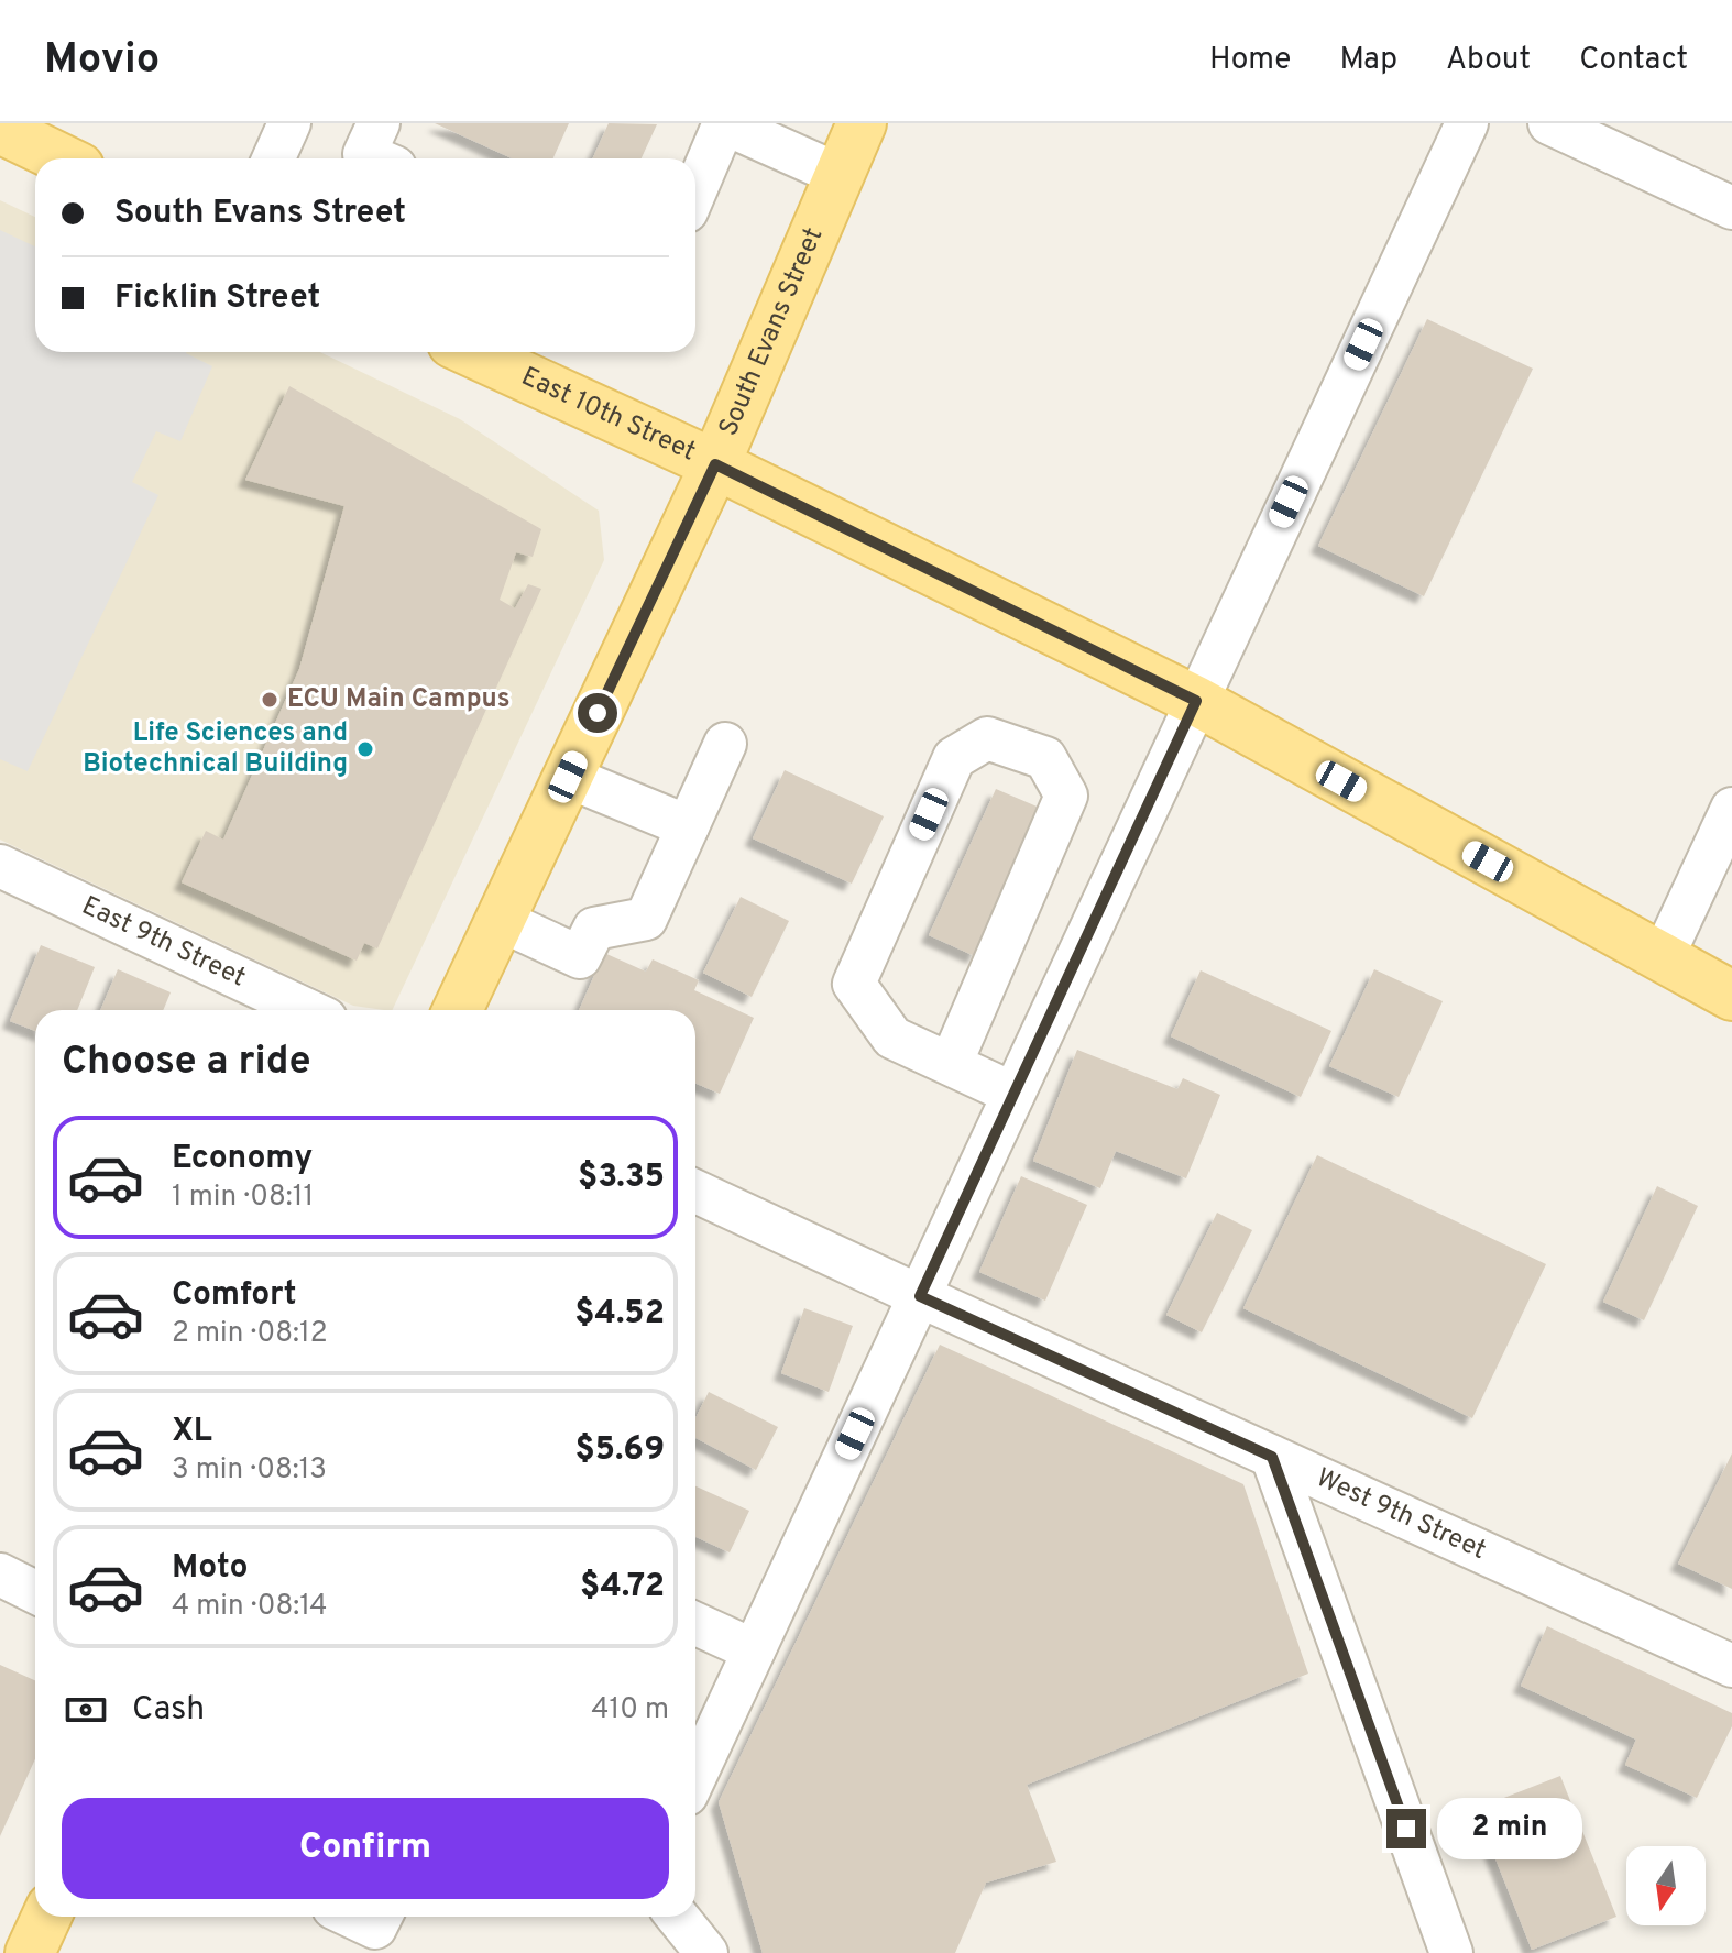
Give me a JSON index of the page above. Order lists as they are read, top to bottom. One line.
{"streets":{"main road":["South Evans Street","East 10th Street"],"street":["East 9th Street","West 9th Street"]},"crossings":[["South Evans Street","East 10th Street"]],"places":["ECU Main Campus","Life Sciences and Biotechnical Building"],"north":"bottom","page":{"header":"Movio","nav":["Home","Map","About","Contact"],"banner":["South Evans Street","Ficklin Street"],"heading":"Choose a ride","list":[{"name":"Economy","note":"1 min · 08:11","value":"$3.35"},{"name":"Comfort","note":"2 min · 08:12","value":"$4.52"},{"name":"XL","note":"3 min · 08:13","value":"$5.69"},{"name":"Moto","note":"4 min · 08:14","value":"$4.72"}],"pay":["Cash","410 m"],"buttons":"Confirm","bubble":"2 min"}}
